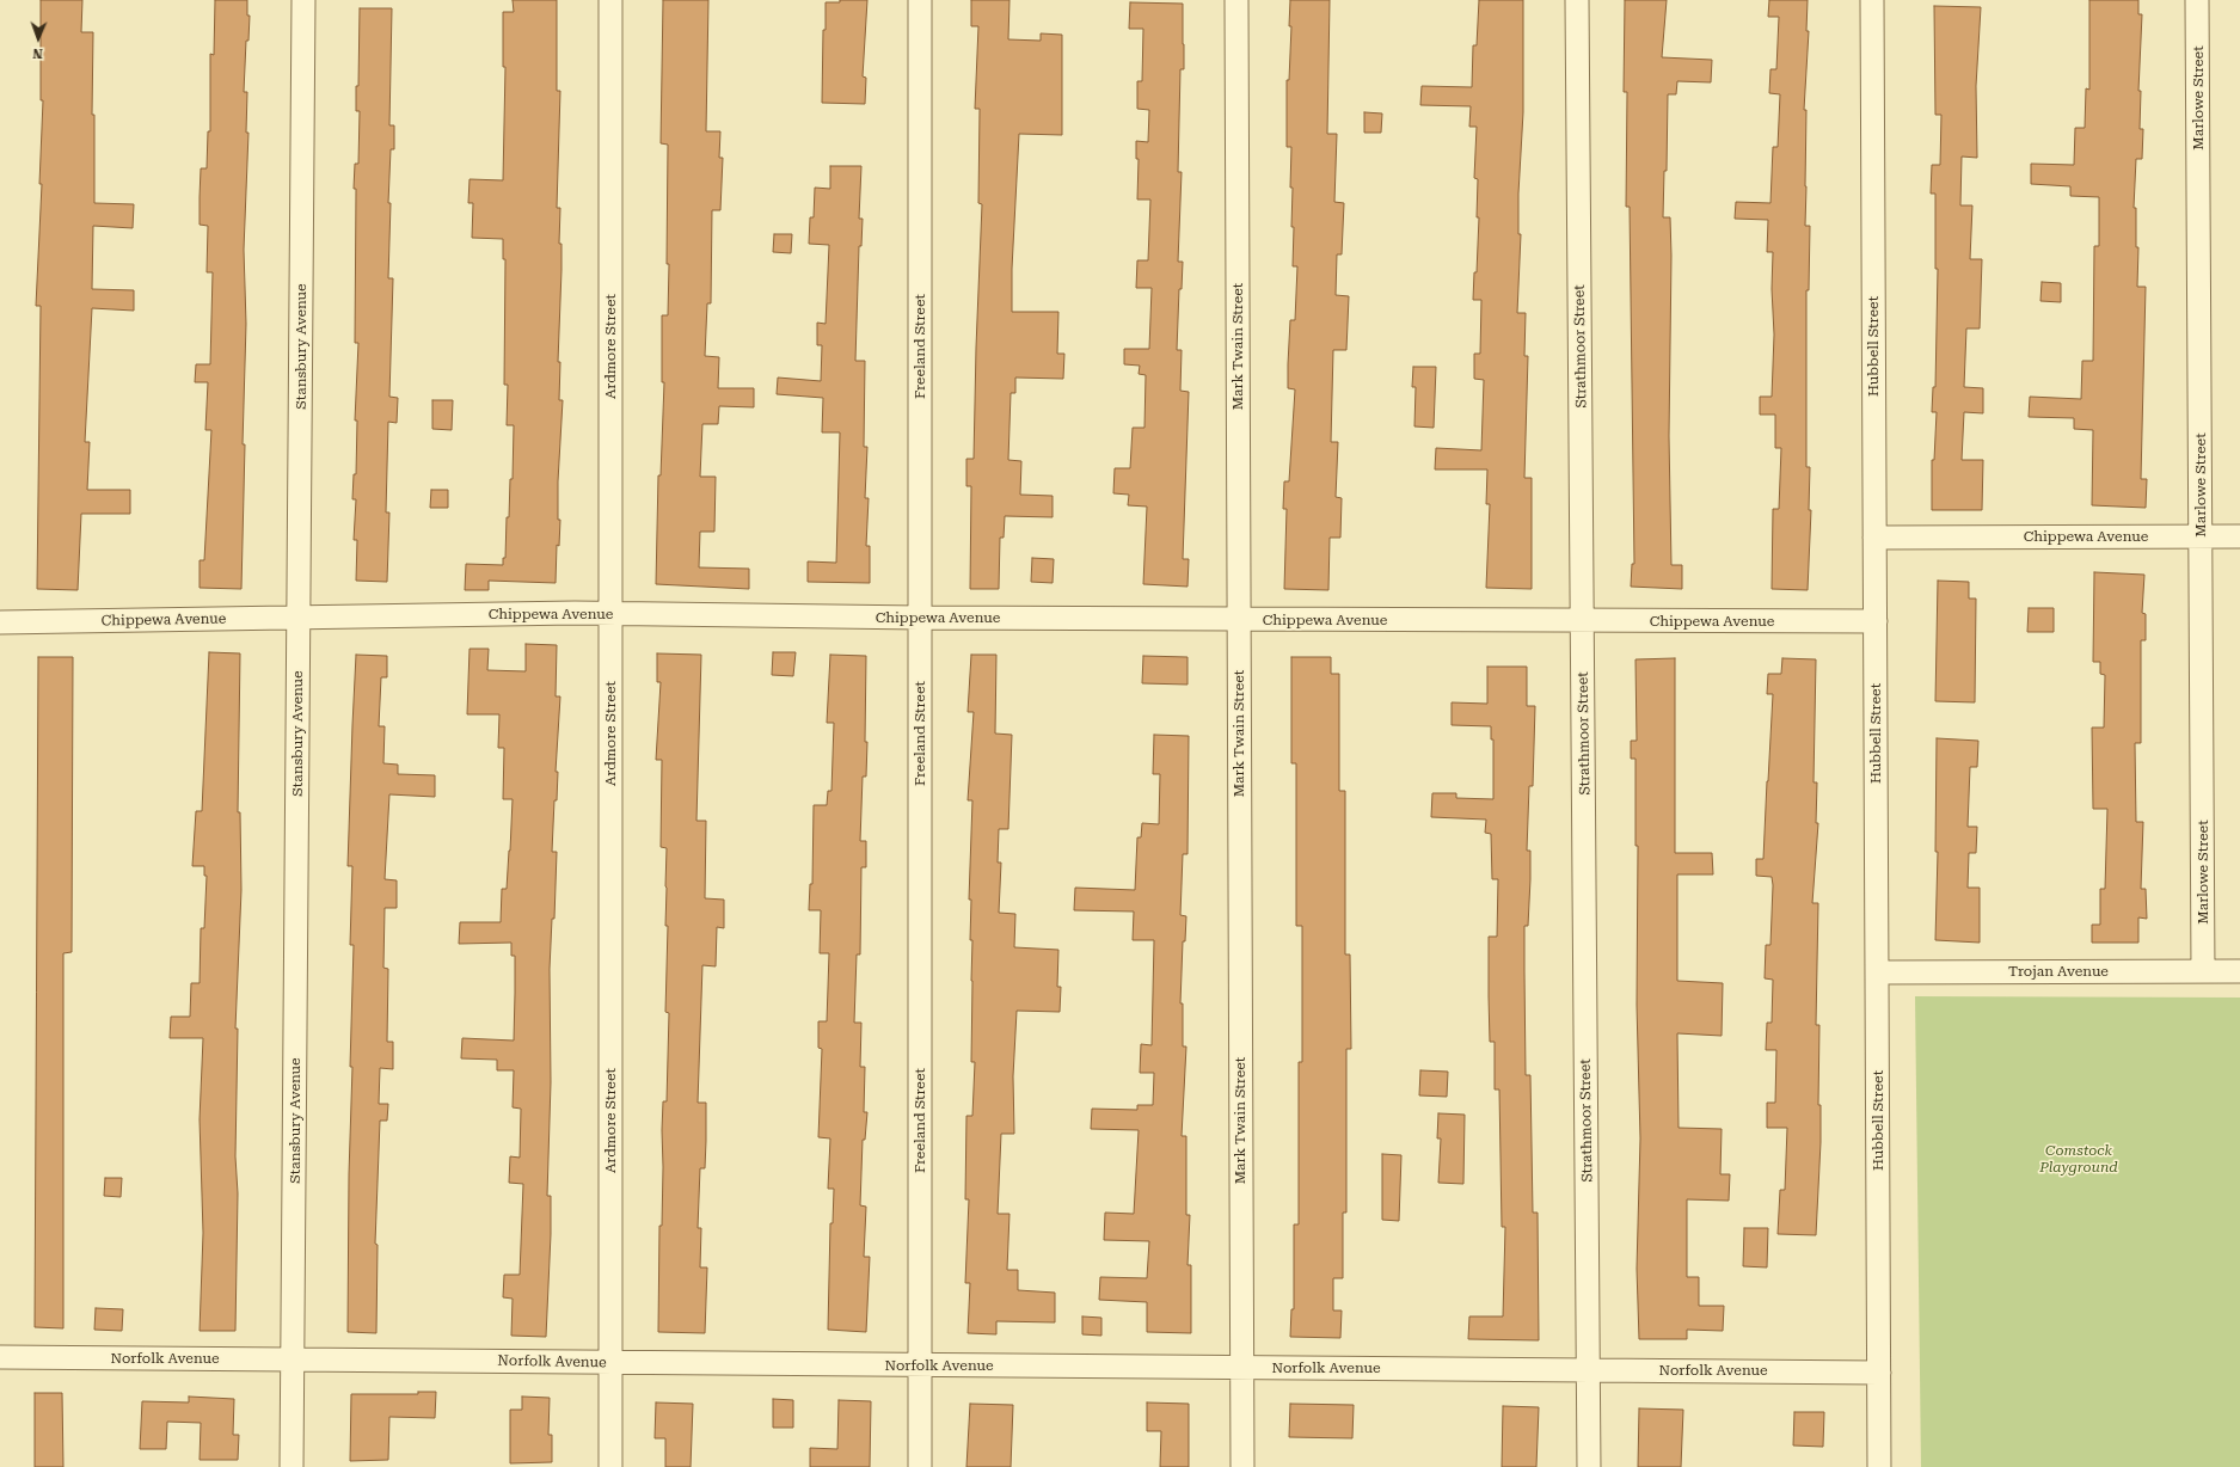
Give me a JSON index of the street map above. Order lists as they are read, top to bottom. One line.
{"streets":{"street":["Marlowe Street","Stansbury Avenue","Ardmore Street","Freeland Street","Mark Twain Street","Strathmoor Street","Hubbell Street","Chippewa Avenue","Trojan Avenue","Norfolk Avenue"]},"crossings":[["Marlowe Street","Chippewa Avenue"],["Marlowe Street","Trojan Avenue"],["Stansbury Avenue","Chippewa Avenue"],["Stansbury Avenue","Norfolk Avenue"],["Ardmore Street","Chippewa Avenue"],["Ardmore Street","Norfolk Avenue"],["Freeland Street","Chippewa Avenue"],["Freeland Street","Norfolk Avenue"],["Mark Twain Street","Chippewa Avenue"],["Mark Twain Street","Norfolk Avenue"],["Strathmoor Street","Chippewa Avenue"],["Strathmoor Street","Norfolk Avenue"],["Hubbell Street","Chippewa Avenue"],["Hubbell Street","Trojan Avenue"],["Hubbell Street","Norfolk Avenue"]],"parks":["Comstock Playground"],"north":"bottom"}
